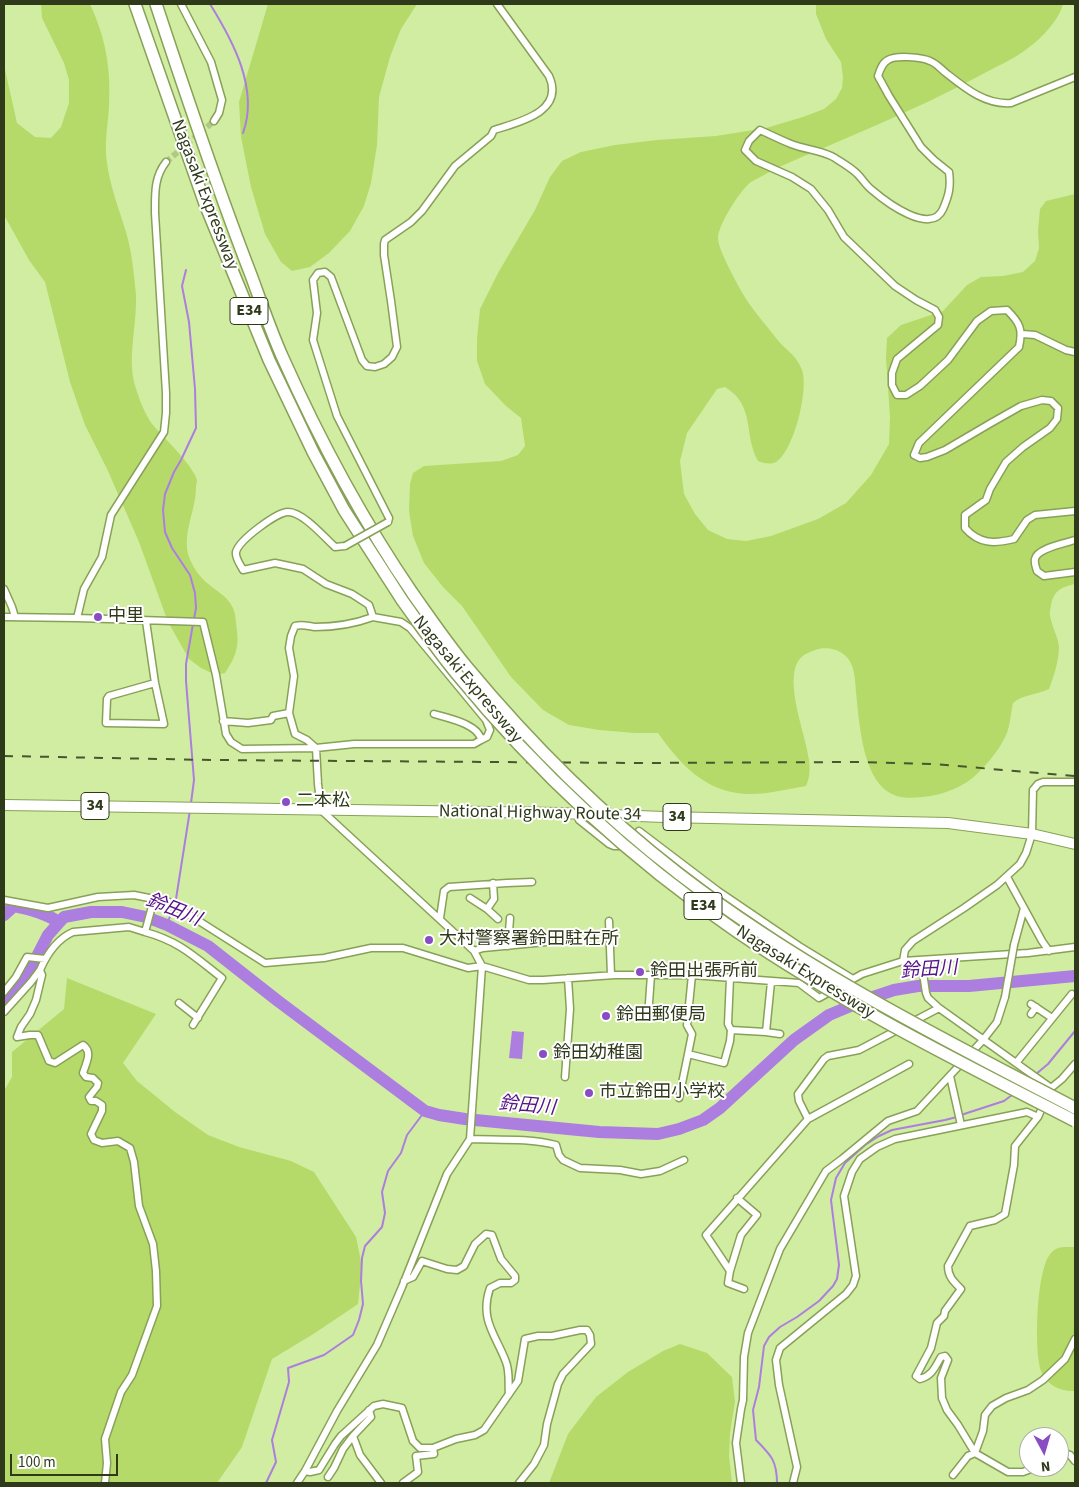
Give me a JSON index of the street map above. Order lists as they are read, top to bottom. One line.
{"streets":{"highway":["Nagasaki Expressway","E34","34","National Highway Route 34"]},"water":["鈴田川"],"places":["中里","二本松","大村警察署鈴田駐在所","鈴田出張所前","鈴田郵便局","鈴田幼稚園","市立鈴田小学校"],"scale_bar":"100 m","north":"bottom"}
